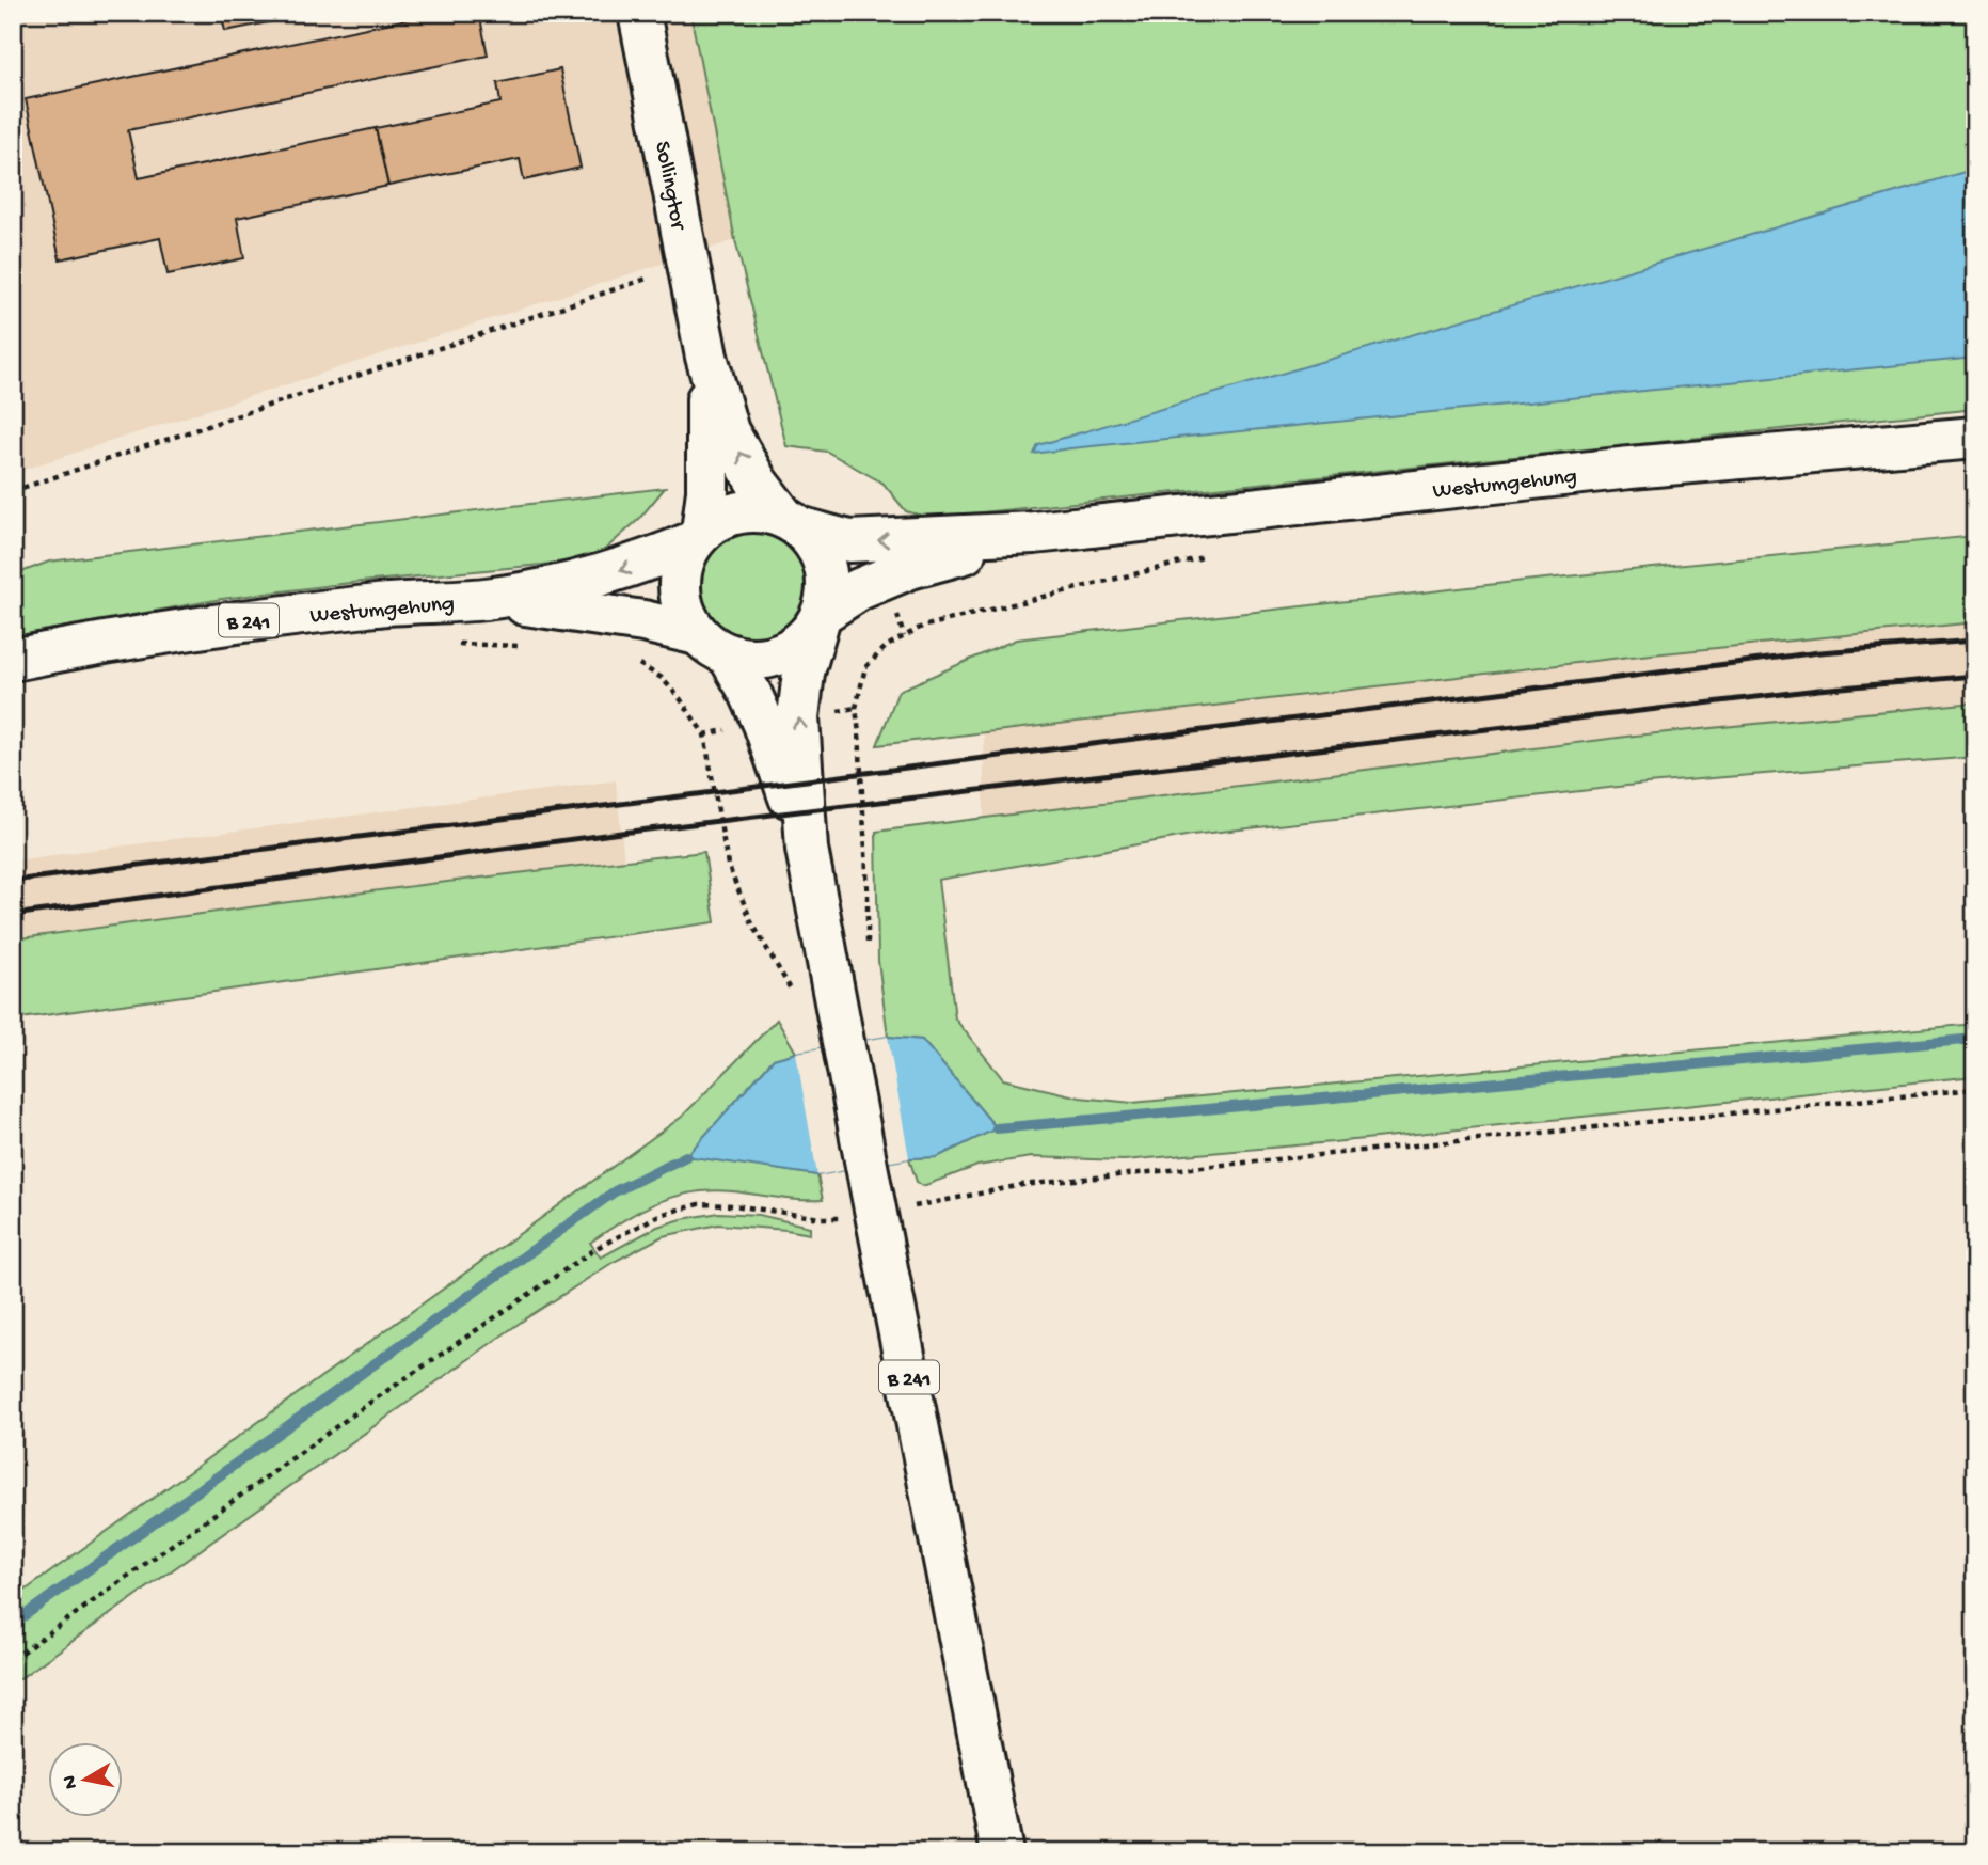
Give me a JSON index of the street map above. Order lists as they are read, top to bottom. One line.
{"streets":{"main road":["Sollingtor","Westumgehung","B 241"]},"crossings":[["Sollingtor","Westumgehung"],["Sollingtor","B 241"],["Westumgehung","B 241"]],"north":"left"}
